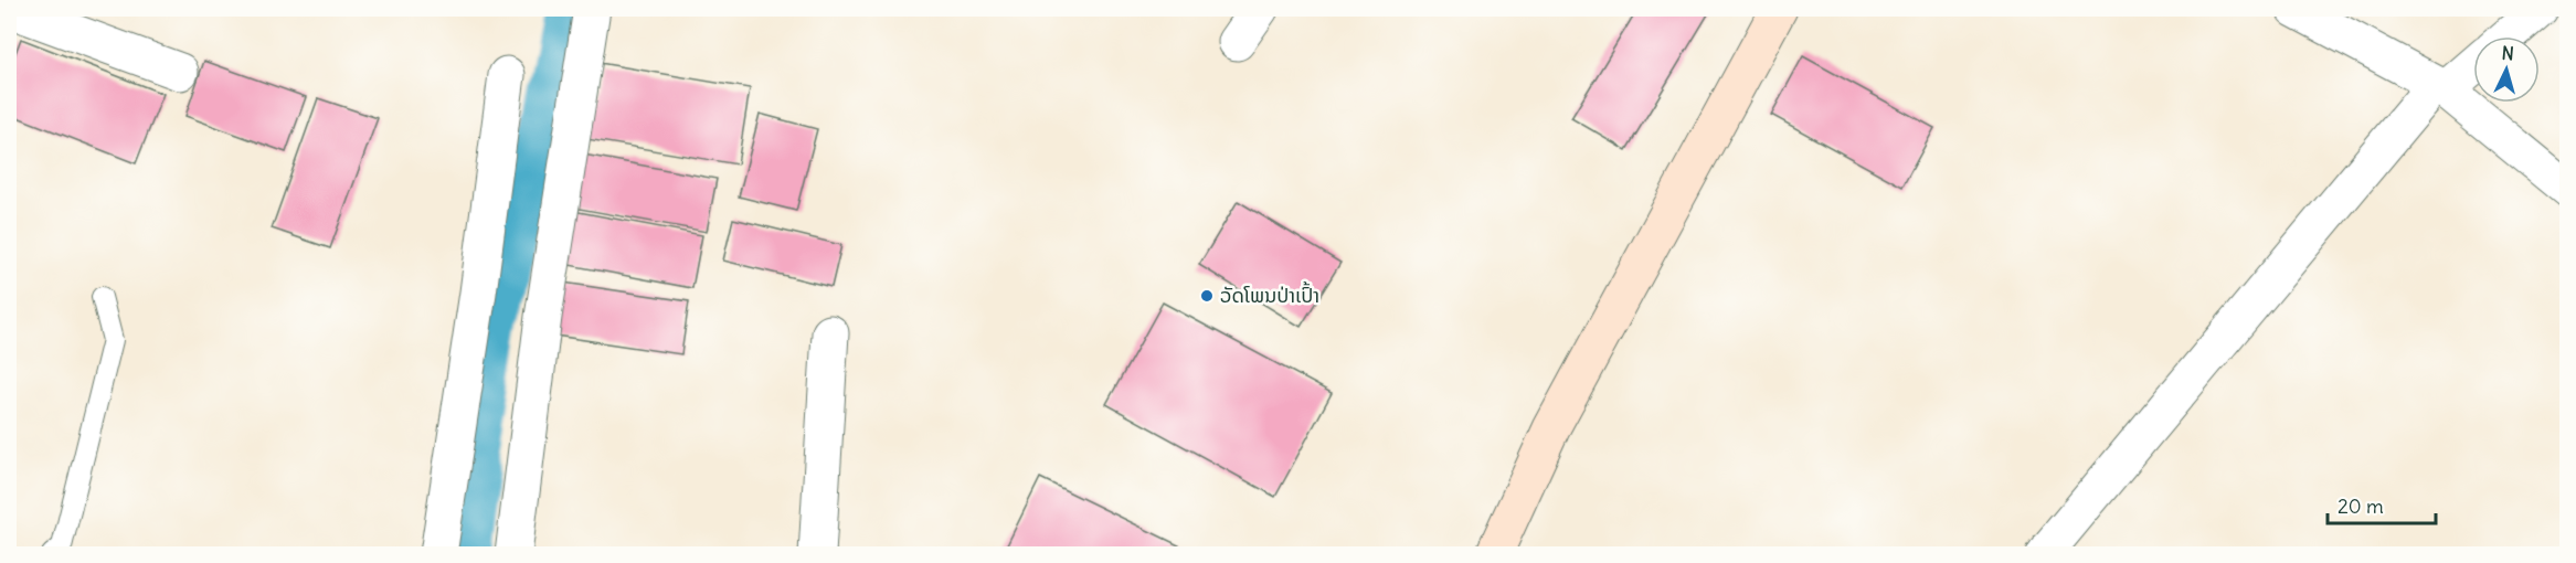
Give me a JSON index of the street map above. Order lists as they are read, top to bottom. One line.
{"places":["ວັດໂພນປ່າເປົ້າ"],"scale_bar":"20 m","north":"top"}
